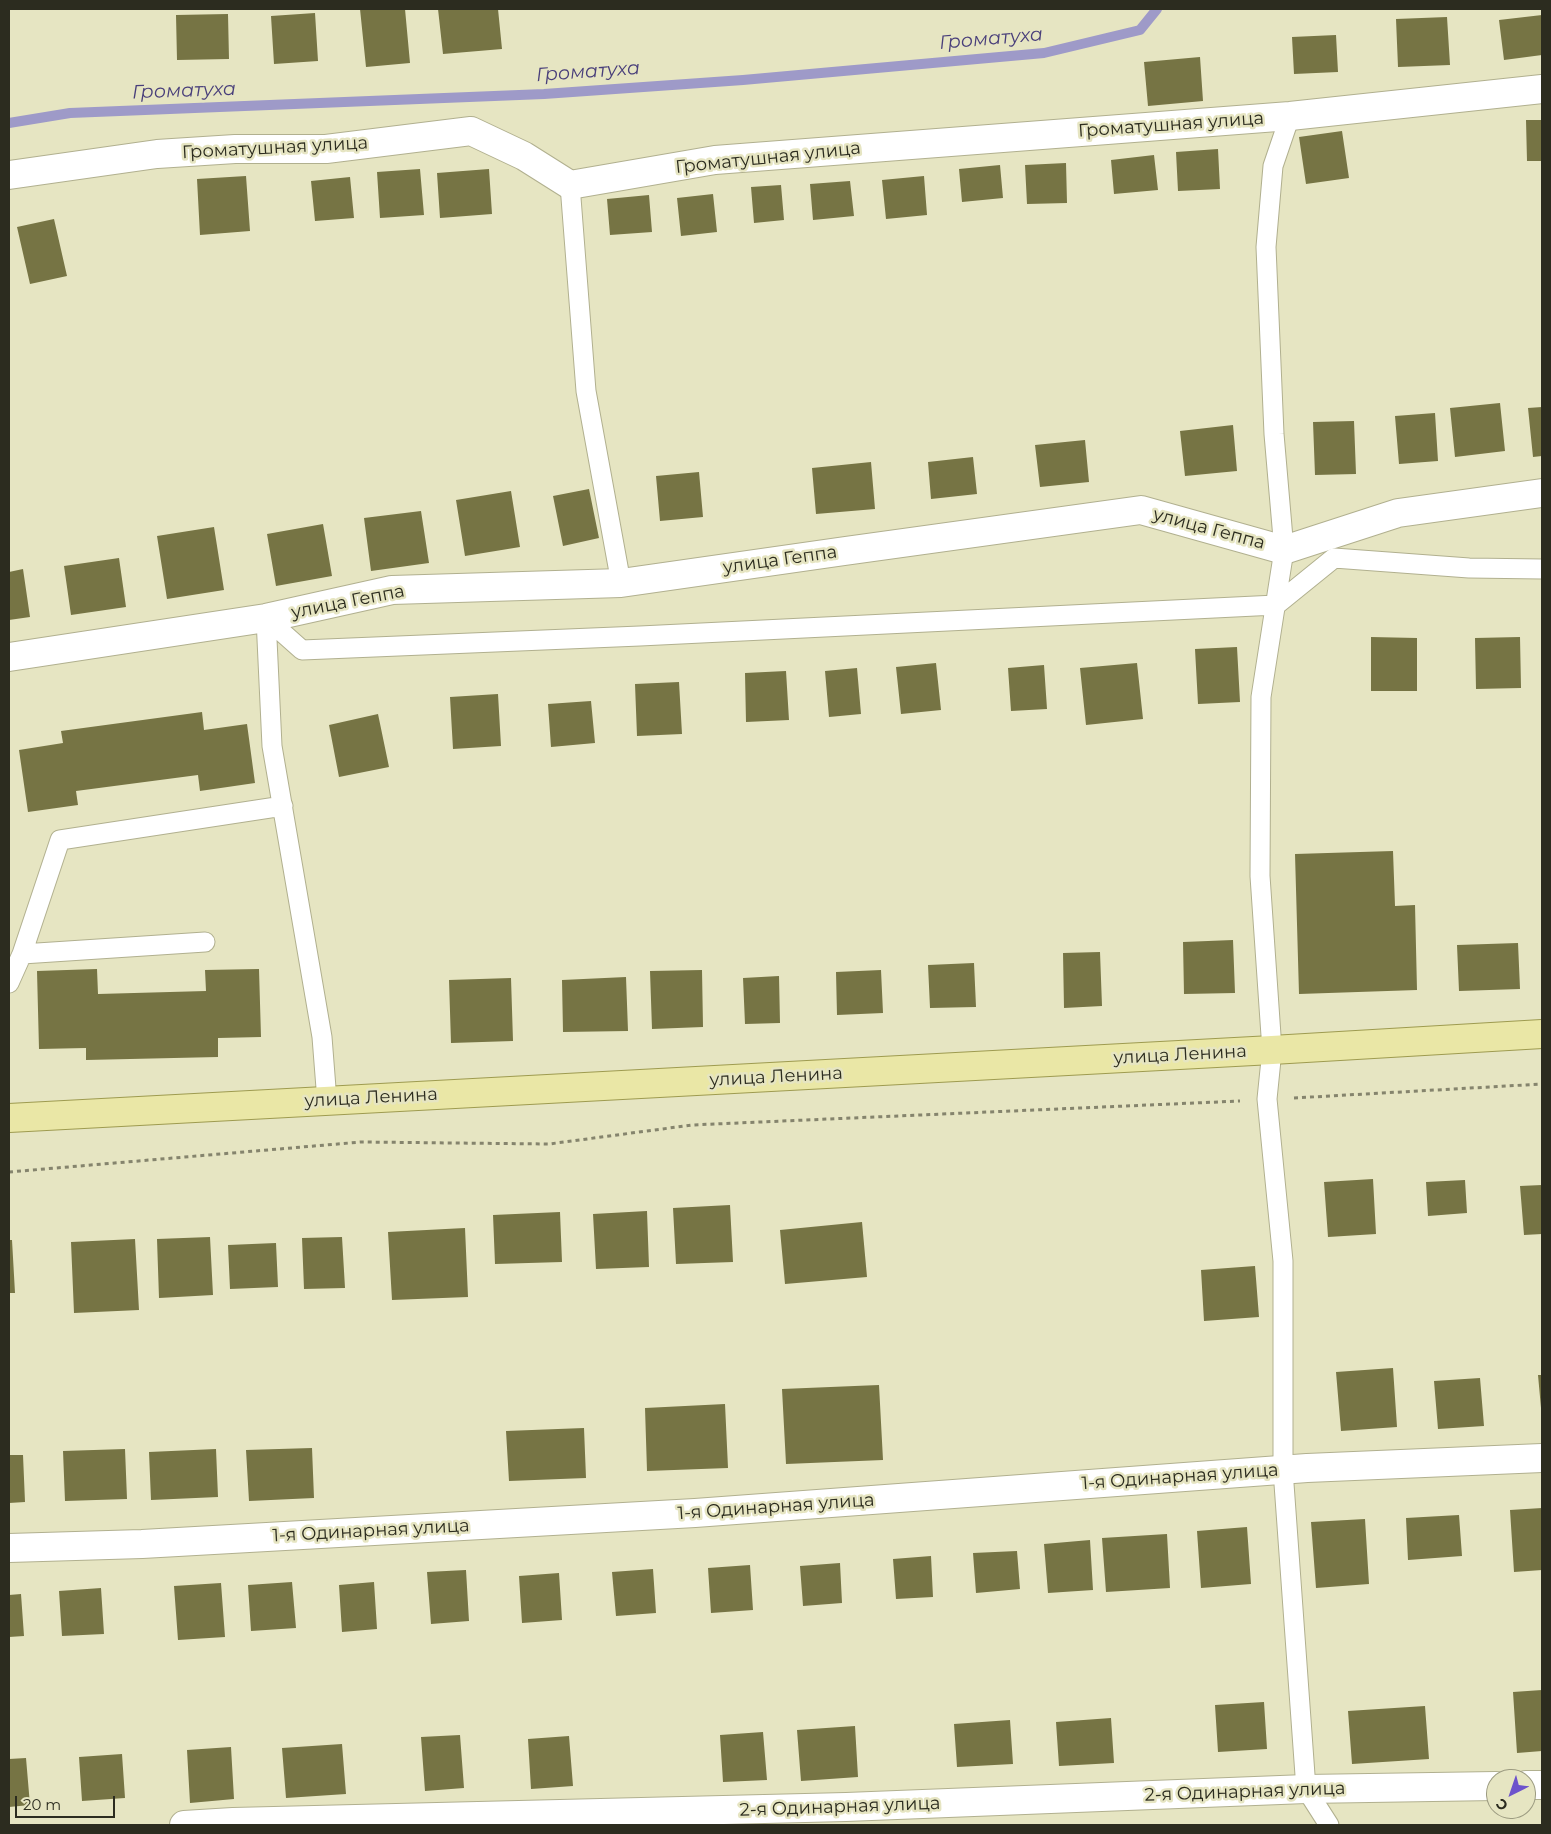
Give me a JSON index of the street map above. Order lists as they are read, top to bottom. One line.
{"streets":{"main road":["улица Ленина"],"street":["Громатушная улица","улица Геппа","1-я Одинарная улица","2-я Одинарная улица"]},"water":["Громатуха"],"scale_bar":"20 m","north":"bottom left"}
